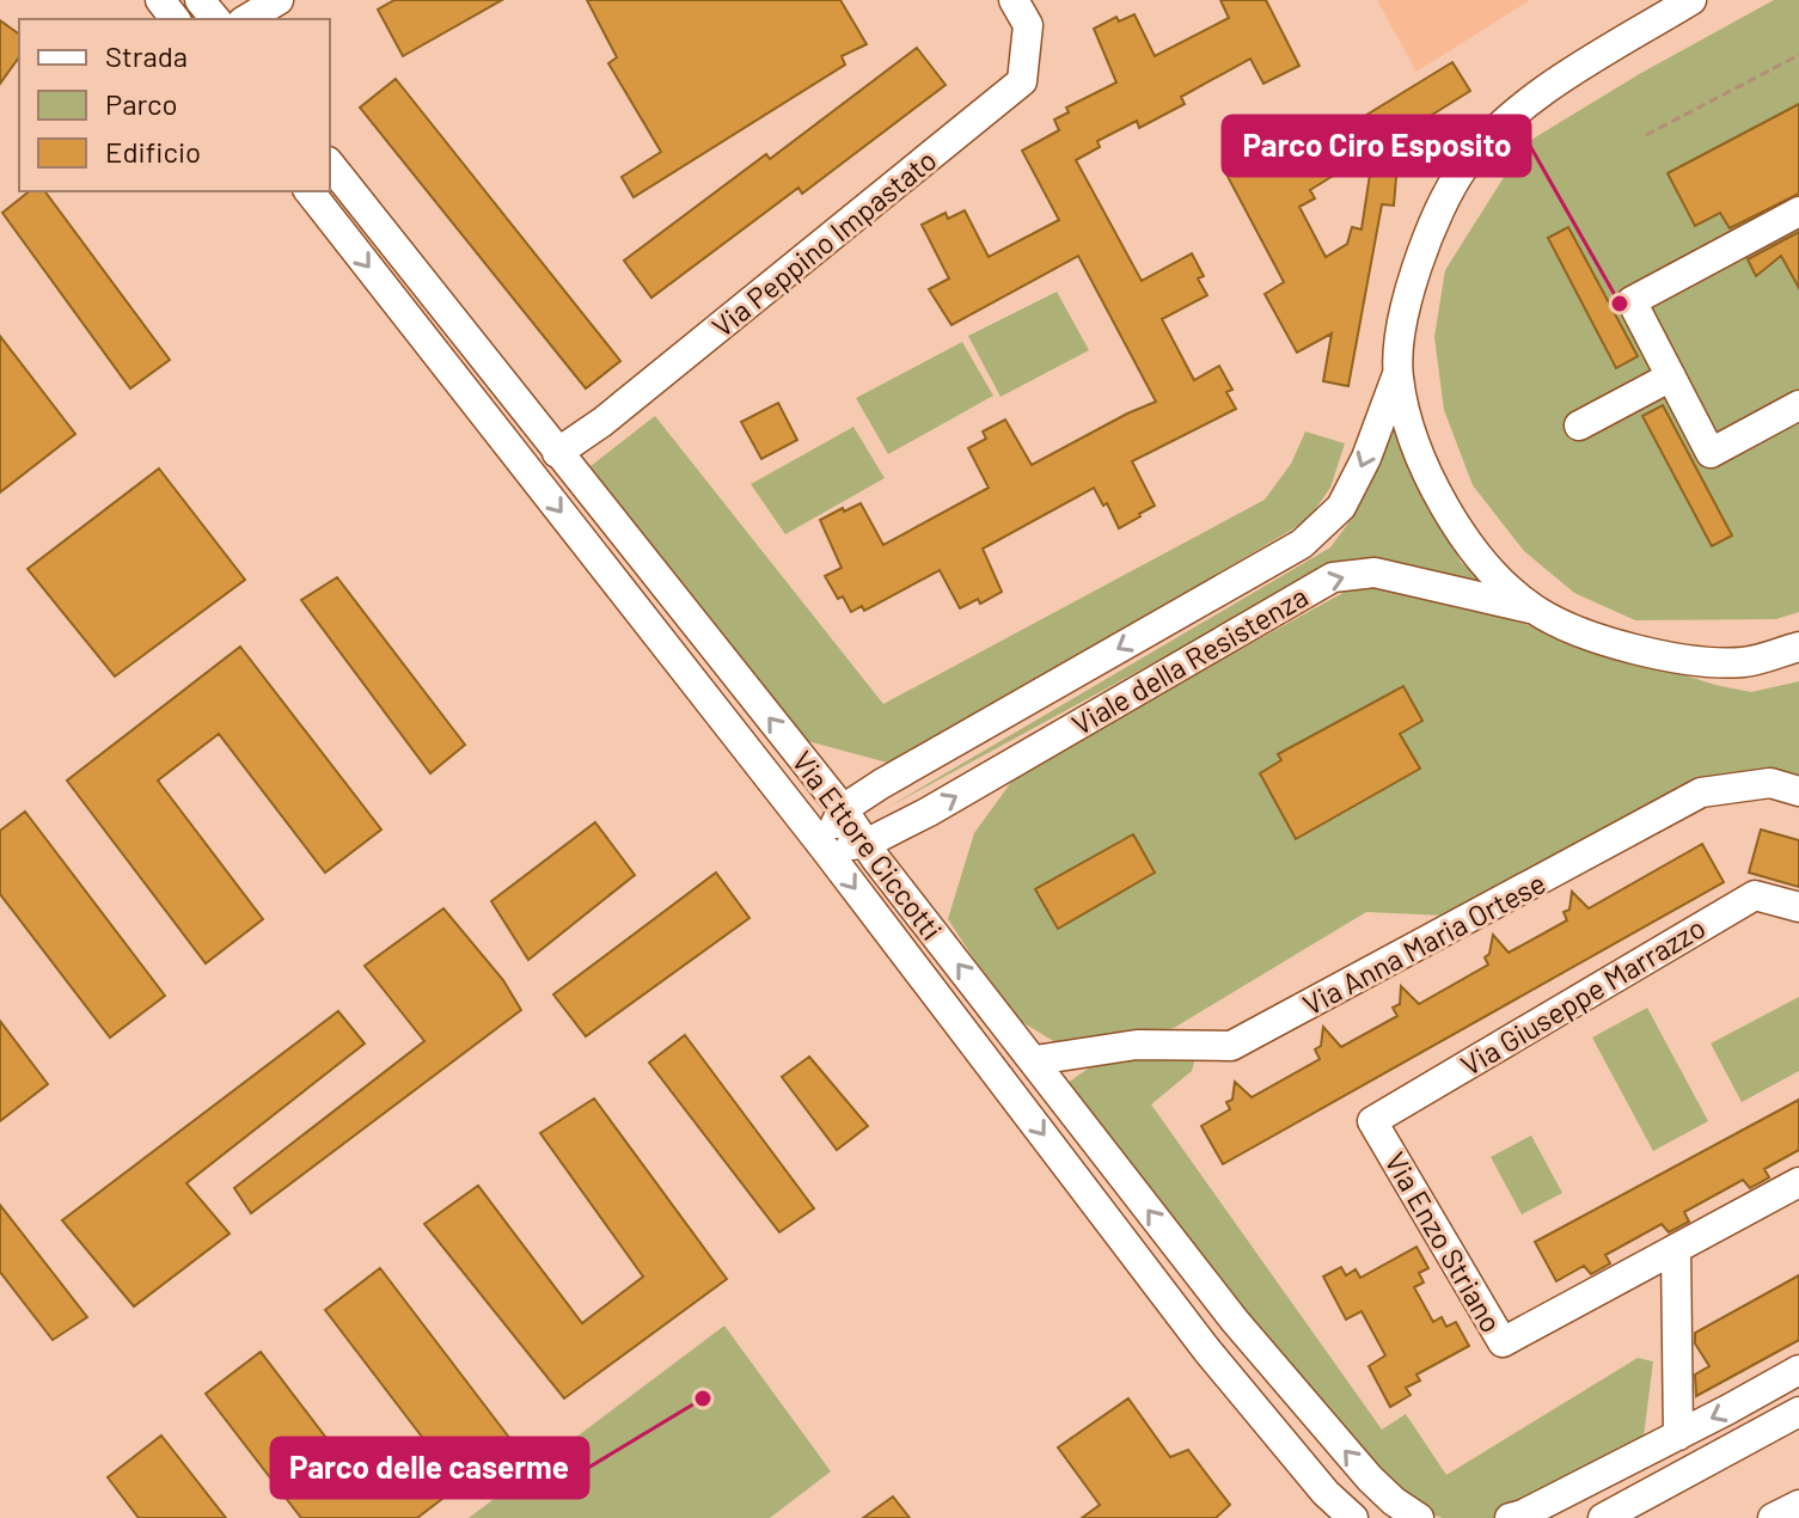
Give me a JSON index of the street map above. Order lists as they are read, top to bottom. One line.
{"streets":{"street":["Via Peppino Impastato","Viale della Resistenza","Via Ettore Ciccotti","Via Anna Maria Ortese","Via Giuseppe Marrazzo","Via Enzo Striano"]},"crossings":[["Via Peppino Impastato","Via Ettore Ciccotti"],["Viale della Resistenza","Via Ettore Ciccotti"],["Via Ettore Ciccotti","Via Anna Maria Ortese"],["Via Giuseppe Marrazzo","Via Enzo Striano"]],"places":["Parco Ciro Esposito","Parco delle caserme"],"legend":["Strada","Parco","Edificio"]}
